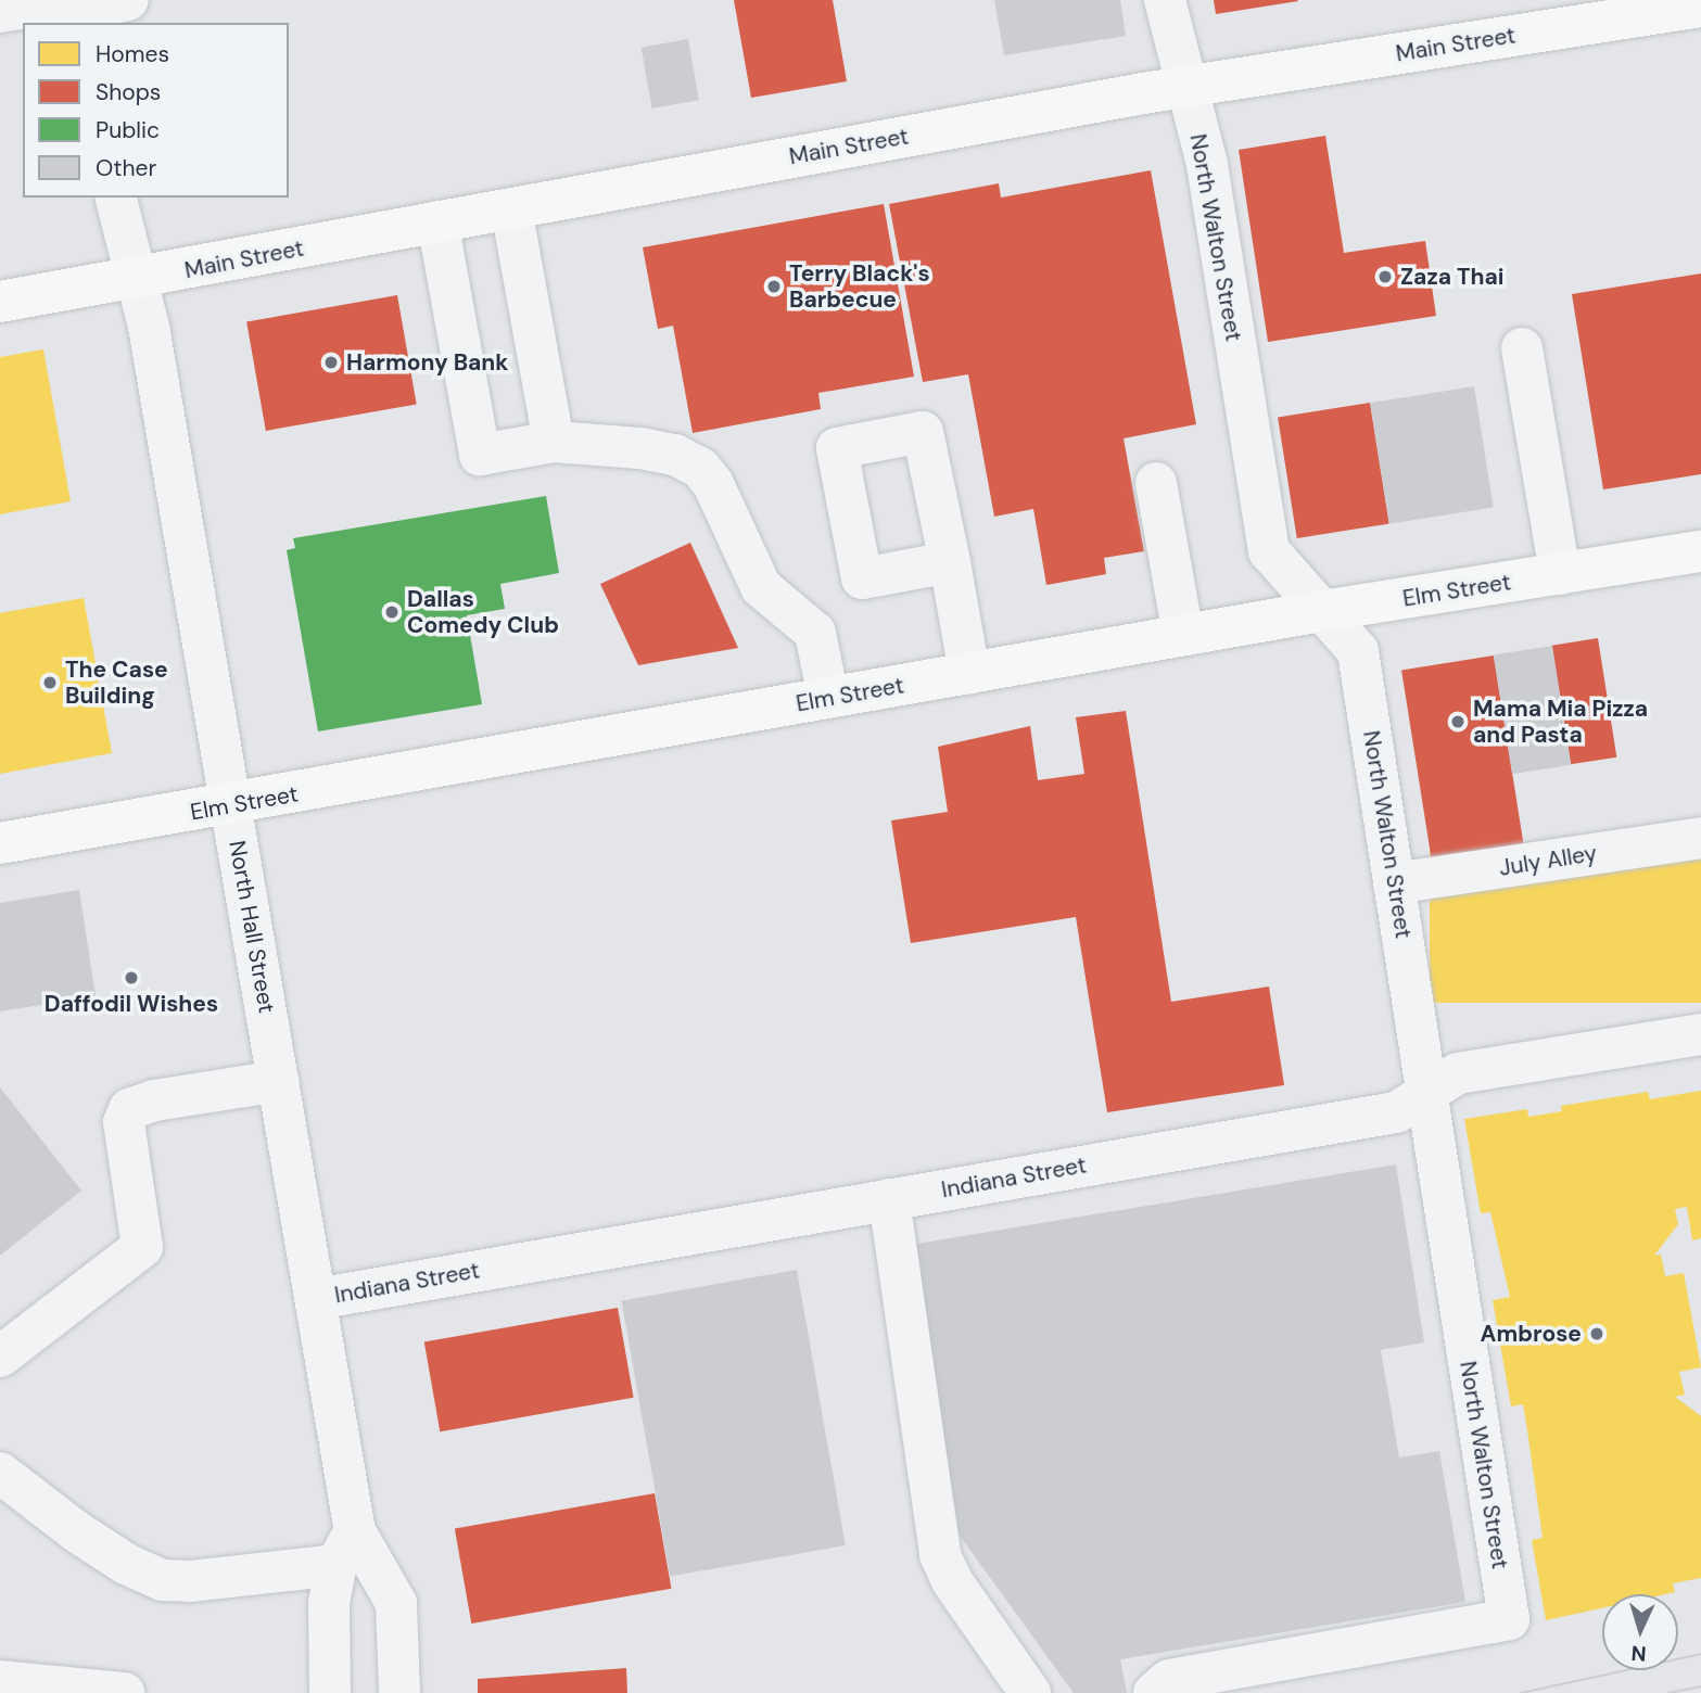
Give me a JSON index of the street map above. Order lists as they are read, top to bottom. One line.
{"streets":{"main road":["Main Street","Elm Street"],"street":["North Walton Street","July Alley","North Hall Street","Indiana Street"]},"crossings":[["Main Street","North Walton Street"],["Main Street","North Hall Street"],["North Walton Street","Elm Street"],["North Walton Street","July Alley"],["North Walton Street","Indiana Street"],["Elm Street","North Hall Street"],["North Hall Street","Indiana Street"]],"places":["Zaza Thai","Terry Black's Barbecue","Harmony Bank","Dallas Comedy Club","The Case Building","Mama Mia Pizza and Pasta","Daffodil Wishes","Ambrose"],"legend":["Homes","Shops","Public","Other"],"north":"bottom"}
